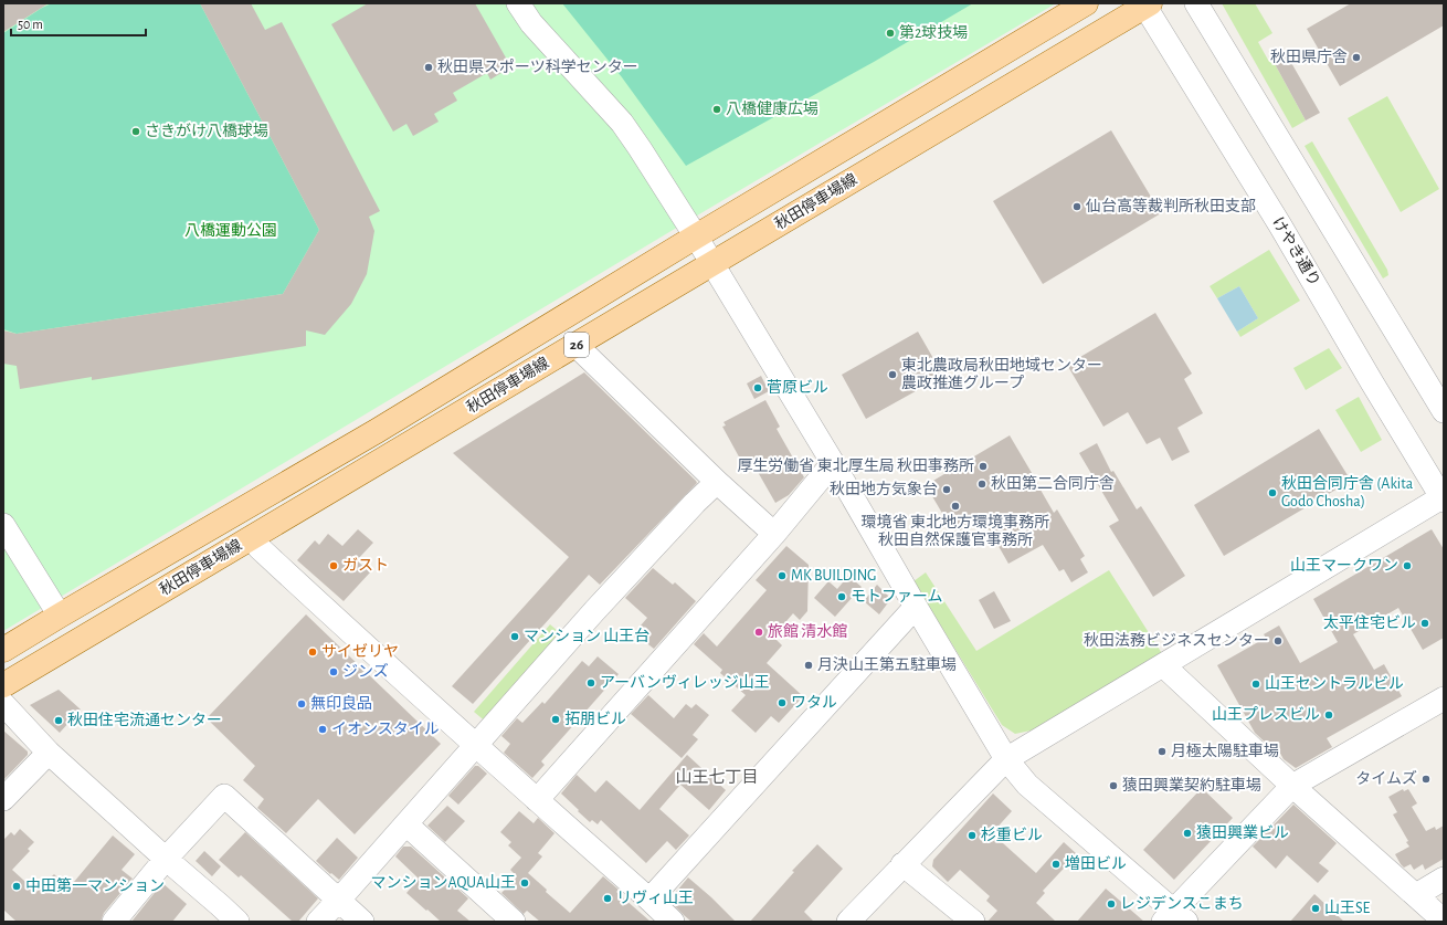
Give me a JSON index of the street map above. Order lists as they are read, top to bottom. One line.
{"streets":{"main road":["秋田停車場線","26"],"street":["けやき通り"]},"crossings":[["秋田停車場線","けやき通り"]],"districts":["山王七丁目"],"parks":["八橋運動公園"],"places":["第2球技場","秋田県庁舎","秋田県スポーツ科学センター","八橋健康広場","さきがけ八橋球場","仙台高等裁判所秋田支部","東北農政局秋田地域センター 農政推進グループ","菅原ビル","厚生労働省 東北厚生局 秋田事務所","秋田第二合同庁舎","秋田地方気象台","秋田合同庁舎 (Akita Godo Chosha)","環境省 東北地方環境事務所 秋田自然保護官事務所","ガスト","山王マークワン","MK BUILDING","モトファーム","太平住宅ビル","旅館 清水館","マンション 山王台","秋田法務ビジネスセンター","サイゼリヤ","月決山王第五駐車場","ジンズ","アーバンヴィレッジ山王","山王セントラルビル","ワタル","無印良品","山王プレスビル","拓朋ビル","秋田住宅流通センター","イオンスタイル","月極太陽駐車場","タイムズ","猿田興業契約駐車場","猿田興業ビル","杉重ビル","増田ビル","マンションAQUA山王","中田第一マンション","リヴィ山王","レジデンスこまち","山王SE"],"scale_bar":"50 m"}
